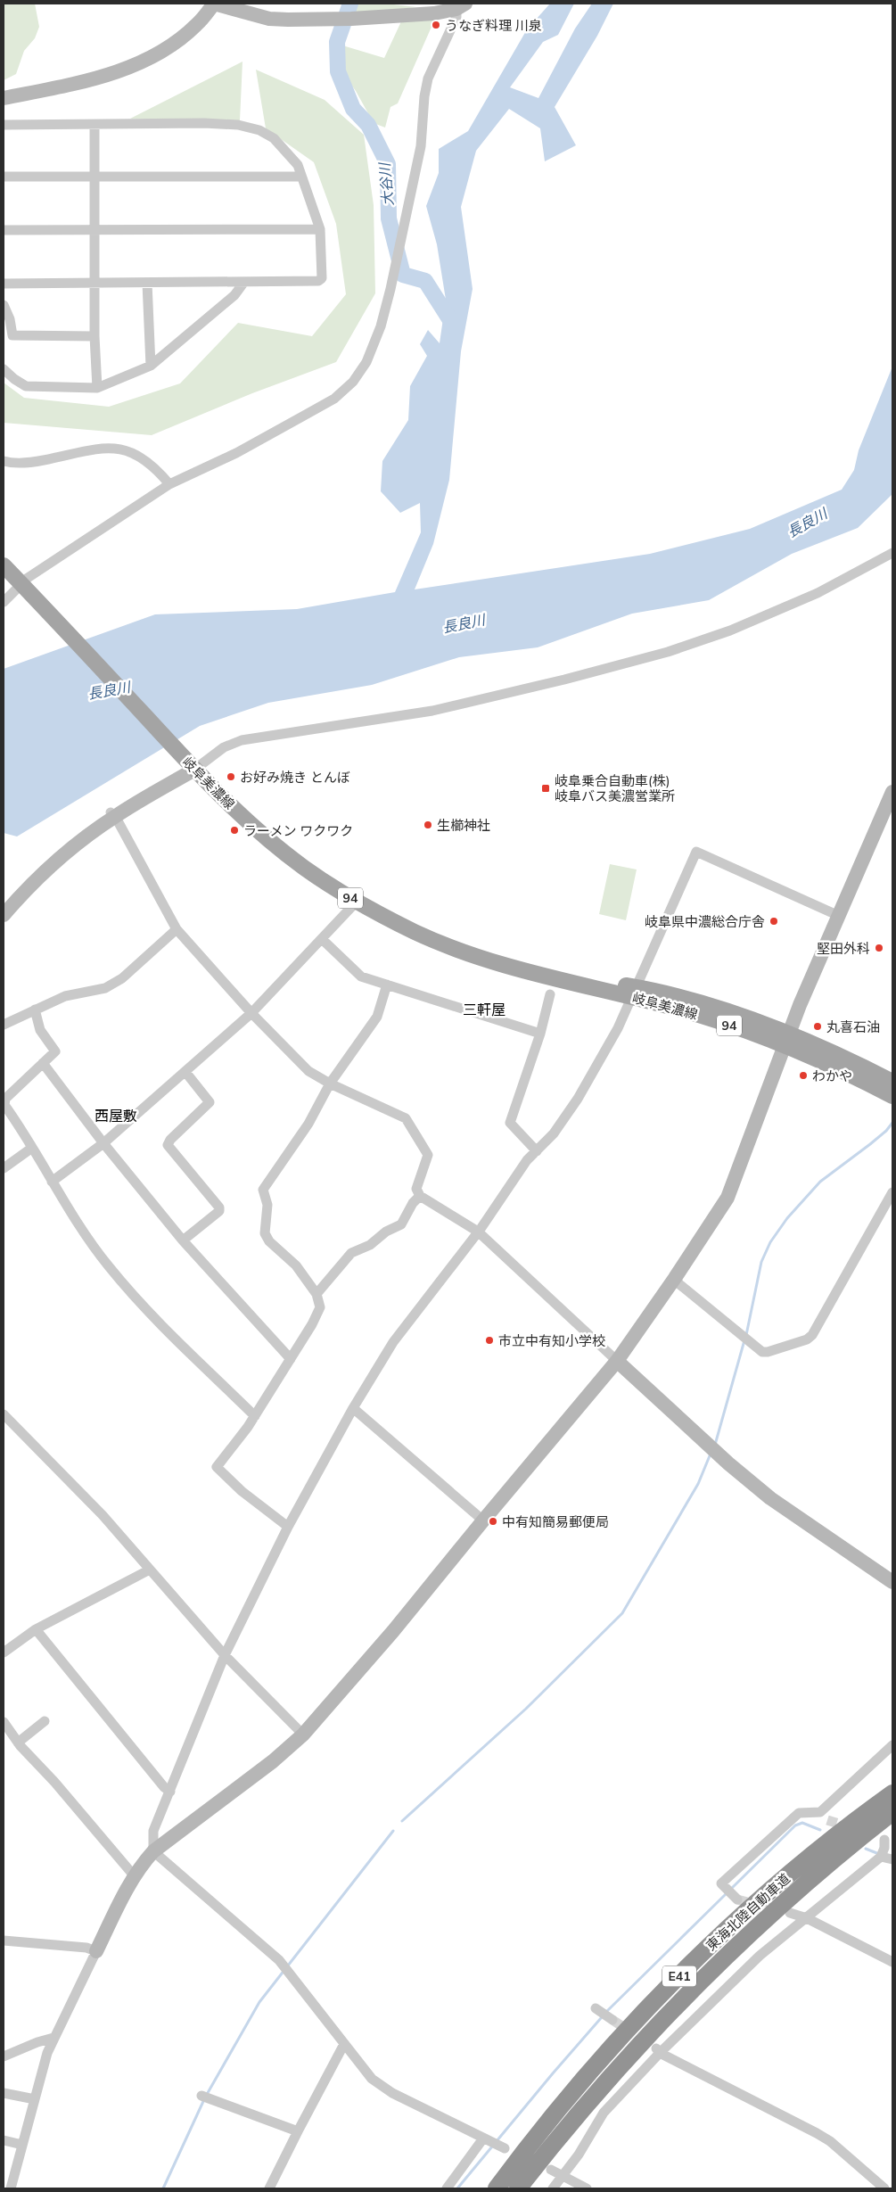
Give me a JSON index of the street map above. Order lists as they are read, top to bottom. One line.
{"streets":{"highway":["東海北陸自動車道","E41"],"main road":["岐阜美濃線","94"]},"districts":["三軒屋","西屋敷"],"water":["大谷川","長良川"],"places":{"other":["うなぎ料理 川泉","お好み焼き とんぼ","生櫛神社","ラーメン ワクワク","岐阜県中濃総合庁舎","堅田外科","丸喜石油","わかや","市立中有知小学校","中有知簡易郵便局"],"transit":["岐阜乗合自動車(株) 岐阜バス美濃営業所"]}}
